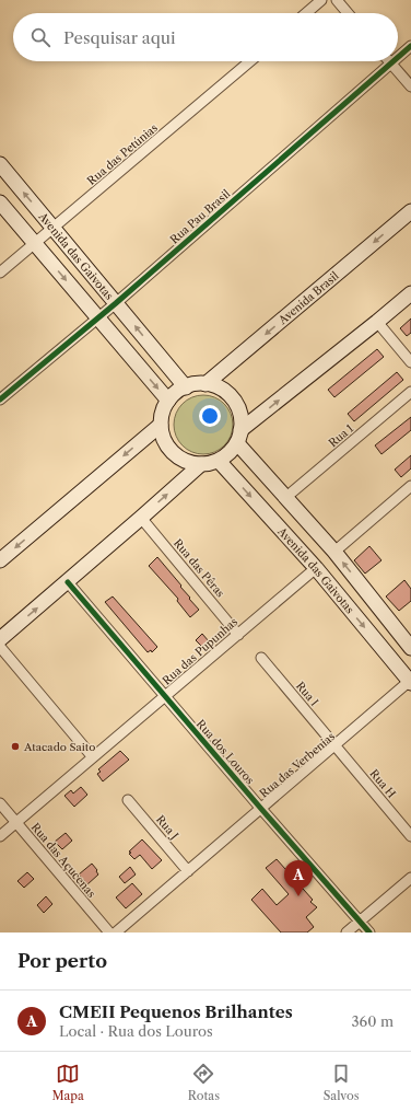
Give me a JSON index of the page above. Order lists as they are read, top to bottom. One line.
{"streets":{"street":["Rua das Petúnias","Rua Pau Brasil","Avenida das Gaivotas","Avenida Brasil","Rua 1","Rua das Pêras","Rua das Pupunhas","Rua I","Rua dos Louros","Rua das Verbenias","Rua H","Rua J","Rua das Açucenas"]},"crossings":[["Rua das Petúnias","Avenida das Gaivotas"],["Rua Pau Brasil","Avenida das Gaivotas"],["Avenida das Gaivotas","Avenida Brasil"],["Avenida das Gaivotas","Rua das Pupunhas"],["Avenida das Gaivotas","Rua das Verbenias"],["Rua das Pêras","Rua das Pupunhas"],["Rua das Pupunhas","Rua dos Louros"],["Rua das Pupunhas","Rua das Açucenas"],["Rua I","Rua das Verbenias"],["Rua I","Rua H"],["Rua dos Louros","Rua das Verbenias"],["Rua das Verbenias","Rua H"],["Rua das Verbenias","Rua J"]],"places":["Atacado Saito"],"page":{"search":"Pesquisar aqui","pins":"A","heading":"Por perto","list":[{"mark":"A","name":"CMEII Pequenos Brilhantes","note":"Local · Rua dos Louros","value":"360 m"}],"nav":["Mapa","Rotas","Salvos"]}}
